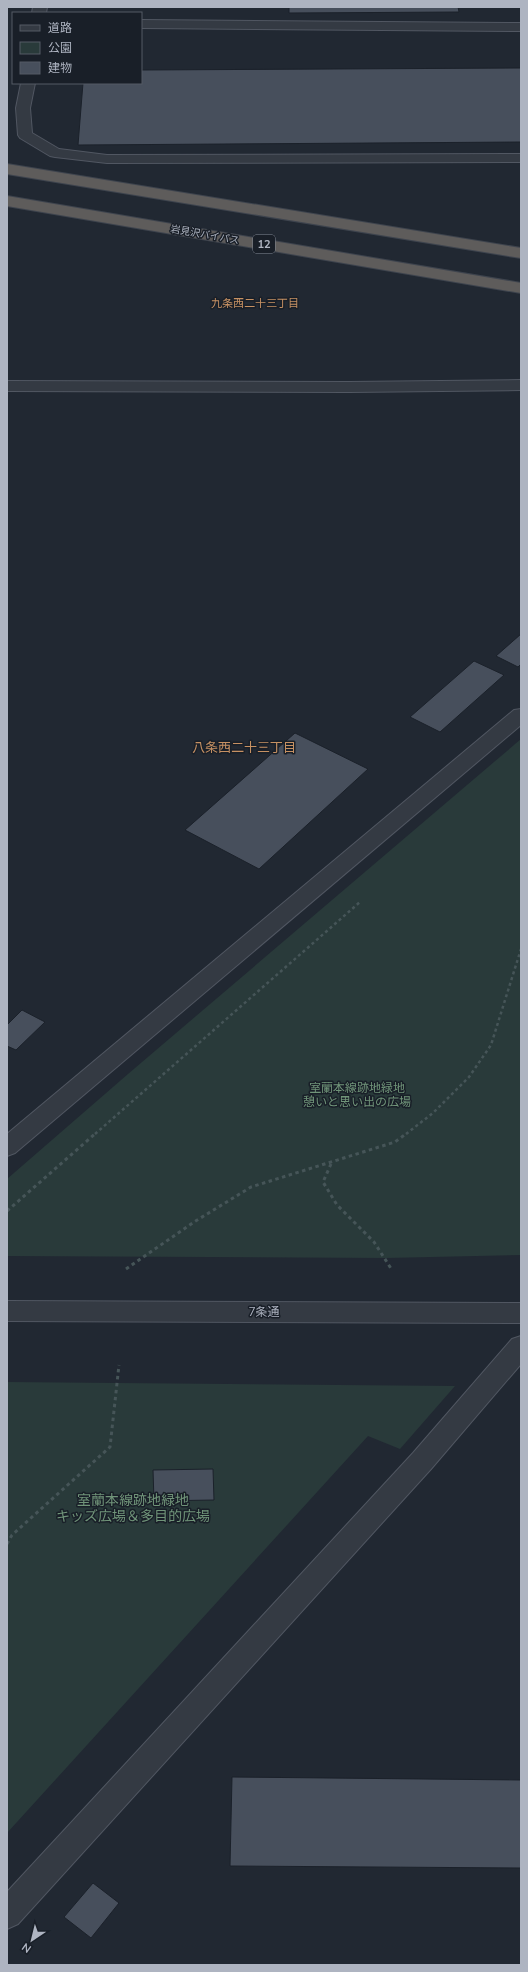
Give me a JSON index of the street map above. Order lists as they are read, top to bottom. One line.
{"streets":{"highway":["岩見沢バイパス","12"],"street":["7条通"]},"districts":["九条西二十三丁目","八条西二十三丁目"],"parks":["室蘭本線跡地緑地 憩いと思い出の広場","室蘭本線跡地緑地 キッズ広場＆多目的広場"],"legend":["道路","公園","建物"],"north":"bottom left"}
